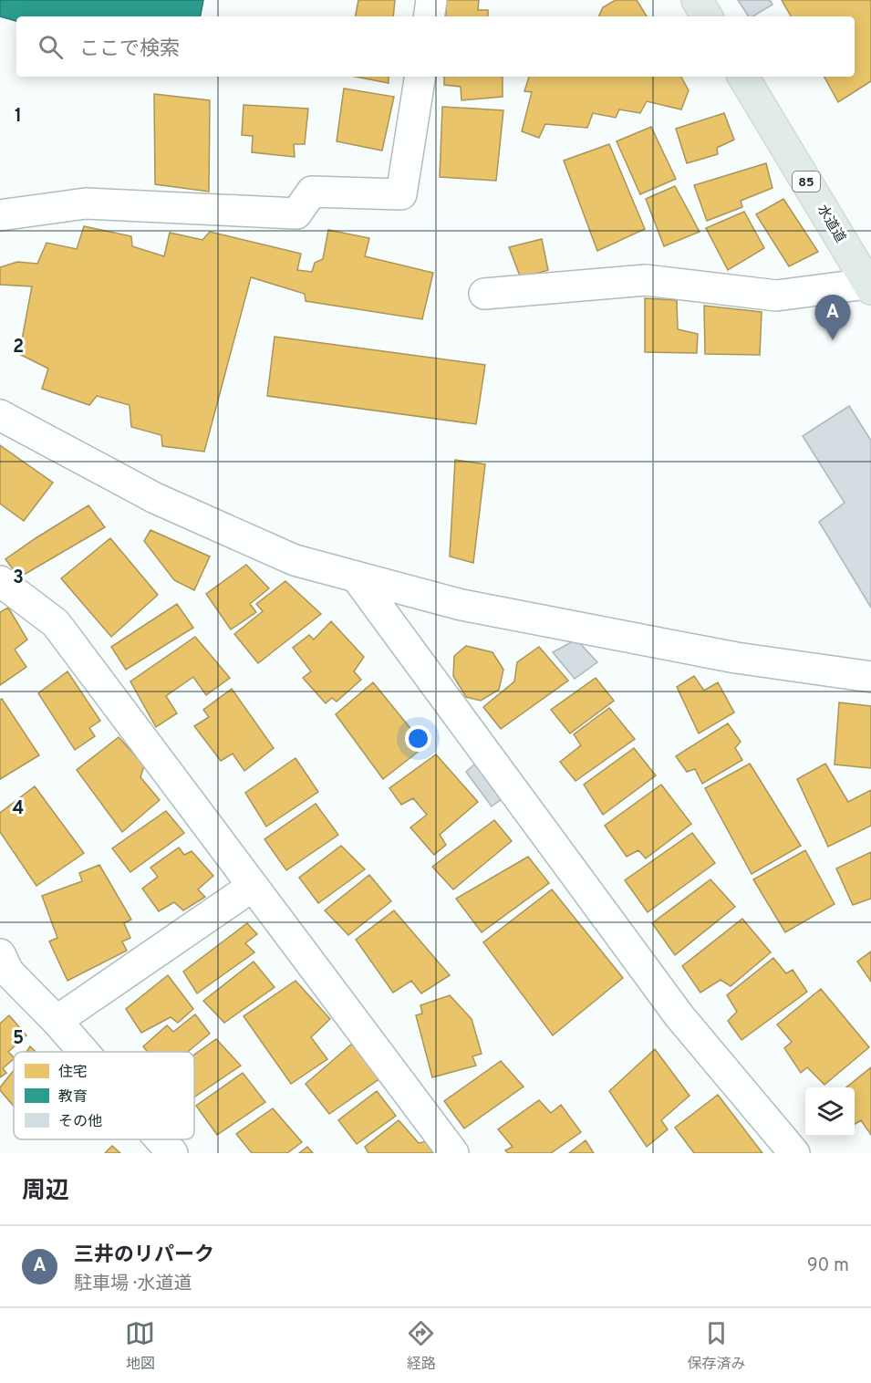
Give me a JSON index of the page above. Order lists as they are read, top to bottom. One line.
{"streets":{"main road":["85","水道道"]},"legend":["住宅","教育","その他"],"page":{"search":"ここで検索","pins":"A","heading":"周辺","list":[{"mark":"A","name":"三井のリパーク","note":"駐車場 · 水道道","value":"90 m"}],"nav":["地図","経路","保存済み"]},"grid":{"rows":["1","2","3","4","5"]}}
